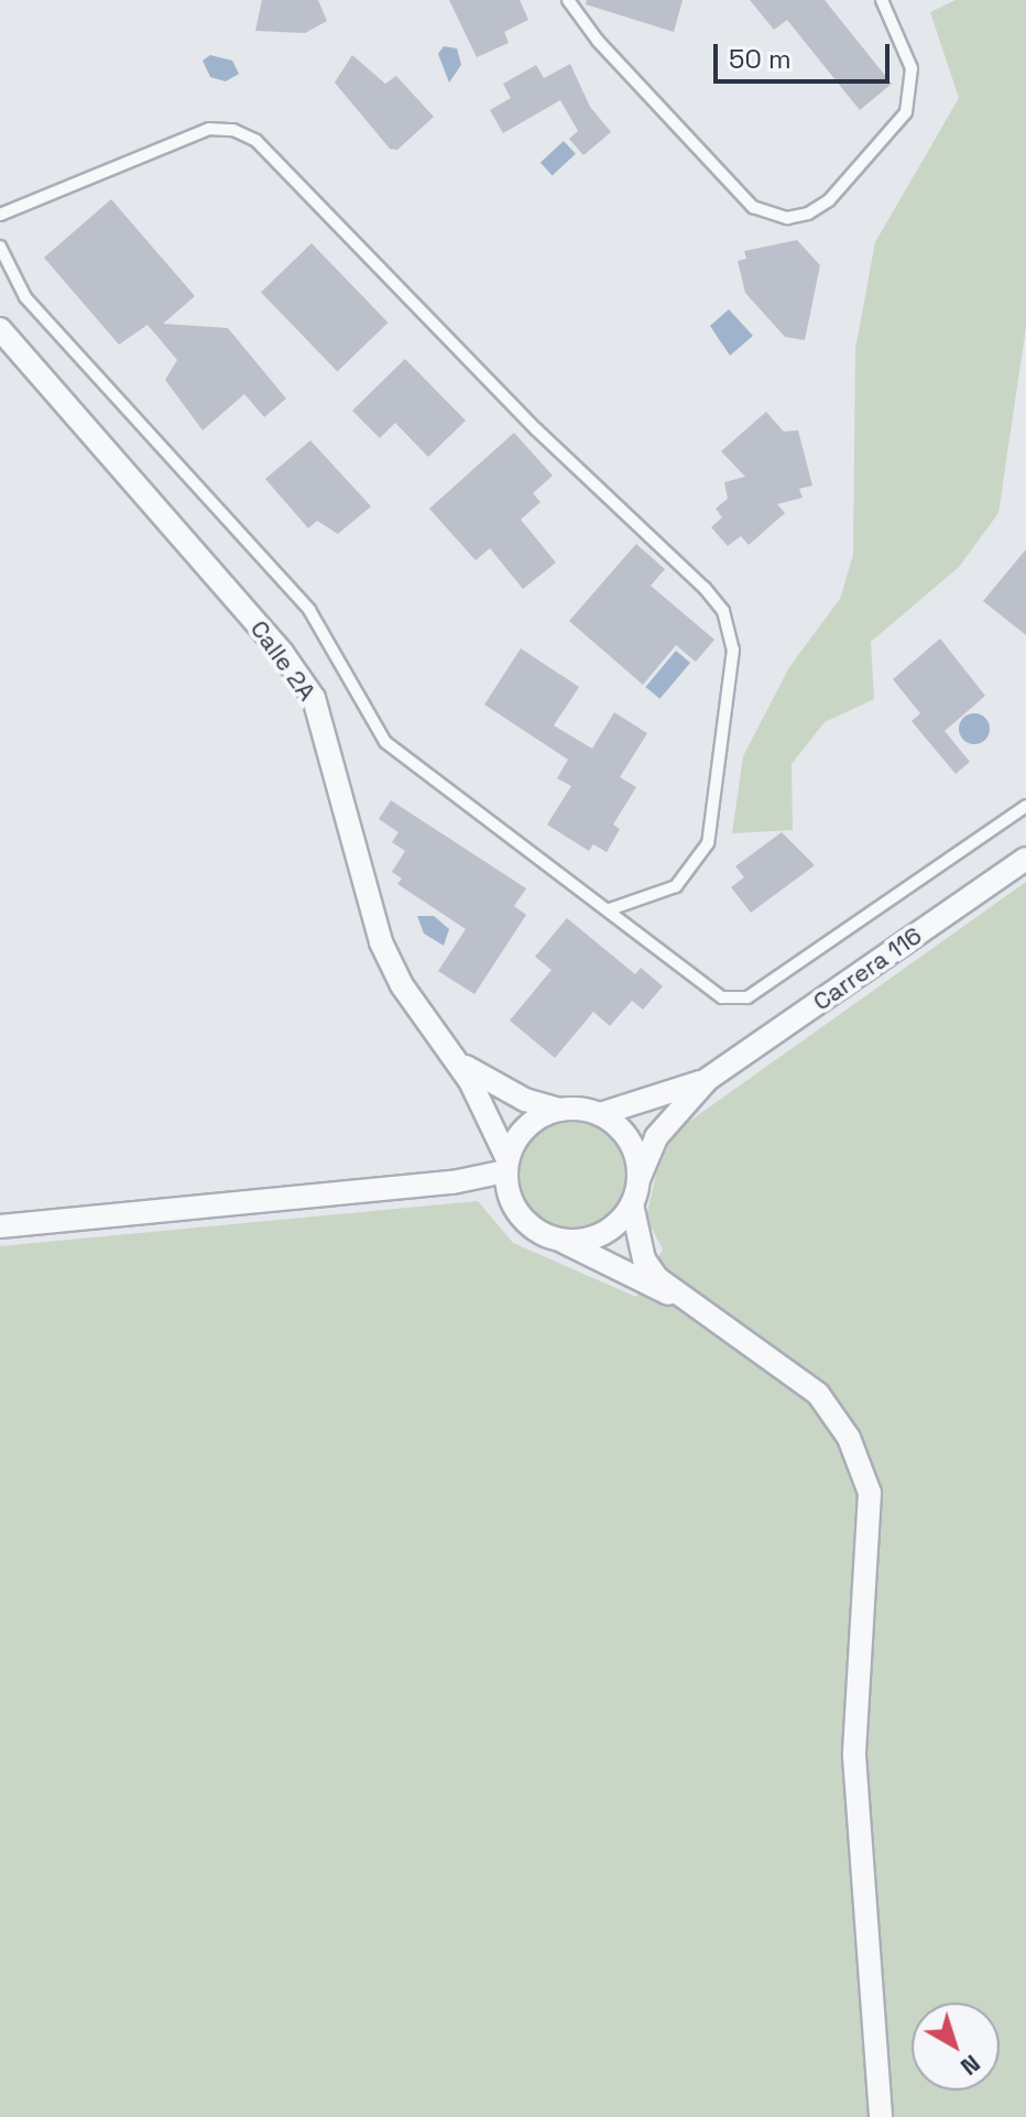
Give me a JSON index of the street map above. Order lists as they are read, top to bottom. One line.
{"streets":{"street":["Calle 2A","Carrera 116"]},"crossings":[["Calle 2A","Carrera 116"]],"scale_bar":"50 m","north":"bottom right"}
